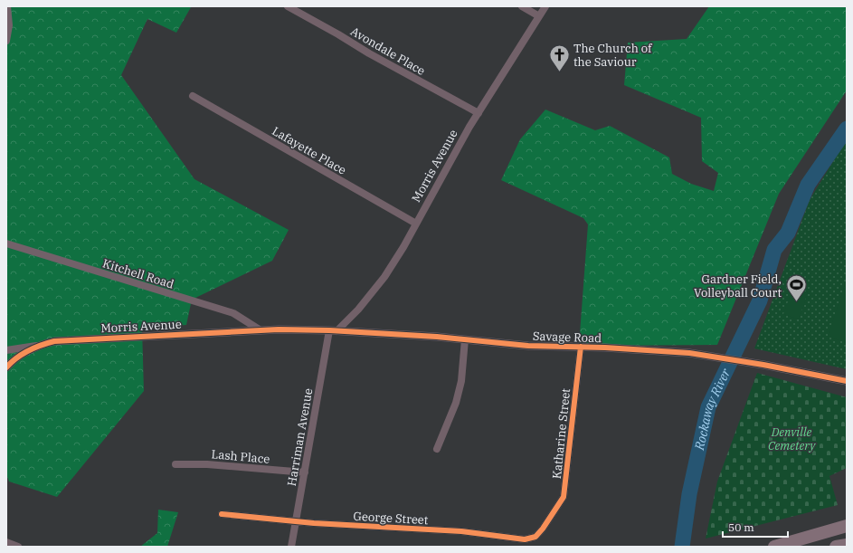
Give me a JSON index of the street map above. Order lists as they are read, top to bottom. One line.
{"streets":{"street":["Avondale Place","Lafayette Place","Morris Avenue","Kitchell Road","Savage Road","Katharine Street","Harriman Avenue","Lash Place","George Street"]},"crossings":[["Avondale Place","Morris Avenue"],["Lafayette Place","Morris Avenue"],["Morris Avenue","Kitchell Road"],["Morris Avenue","Savage Road"],["Morris Avenue","Harriman Avenue"],["Savage Road","Katharine Street"],["Savage Road","Harriman Avenue"],["Katharine Street","George Street"],["Harriman Avenue","Lash Place"],["Harriman Avenue","George Street"]],"water":["Rockaway River"],"parks":["Denville Cemetery"],"places":{"church":["The Church of the Saviour"],"sports":["Gardner Field, Volleyball Court"]},"scale_bar":"50 m"}
